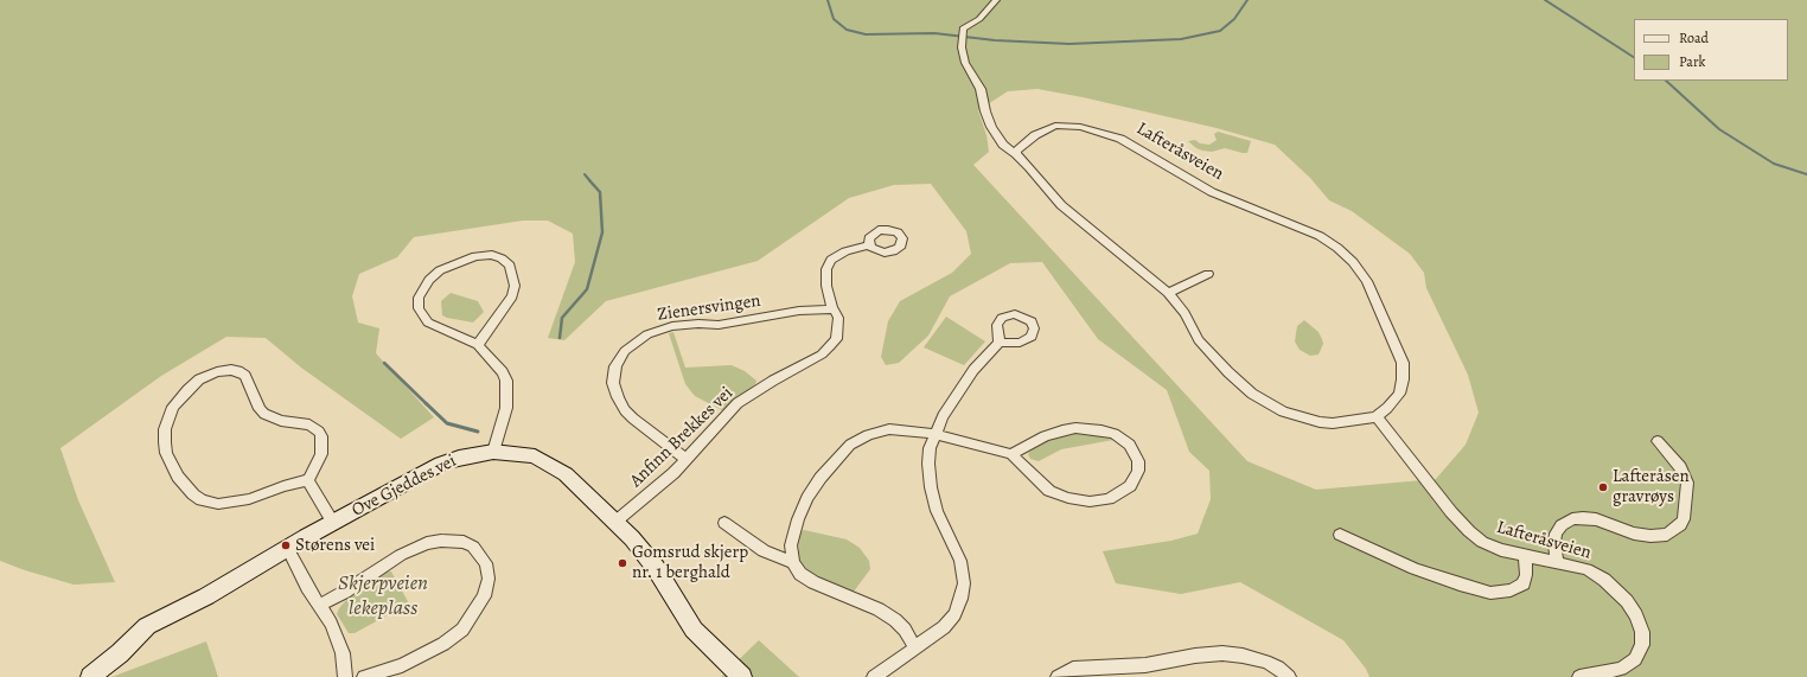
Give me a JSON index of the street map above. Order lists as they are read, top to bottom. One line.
{"streets":{"street":["Lafteråsveien","Zienersvingen","Anfinn Brekkes vei","Ove Gjeddes vei"]},"crossings":[["Zienersvingen","Anfinn Brekkes vei"],["Anfinn Brekkes vei","Ove Gjeddes vei"]],"parks":["Skjerpveien lekeplass"],"places":["Lafteråsen gravrøys","Størens vei","Gomsrud skjerp nr. 1 berghald"],"legend":["Road","Park"]}
